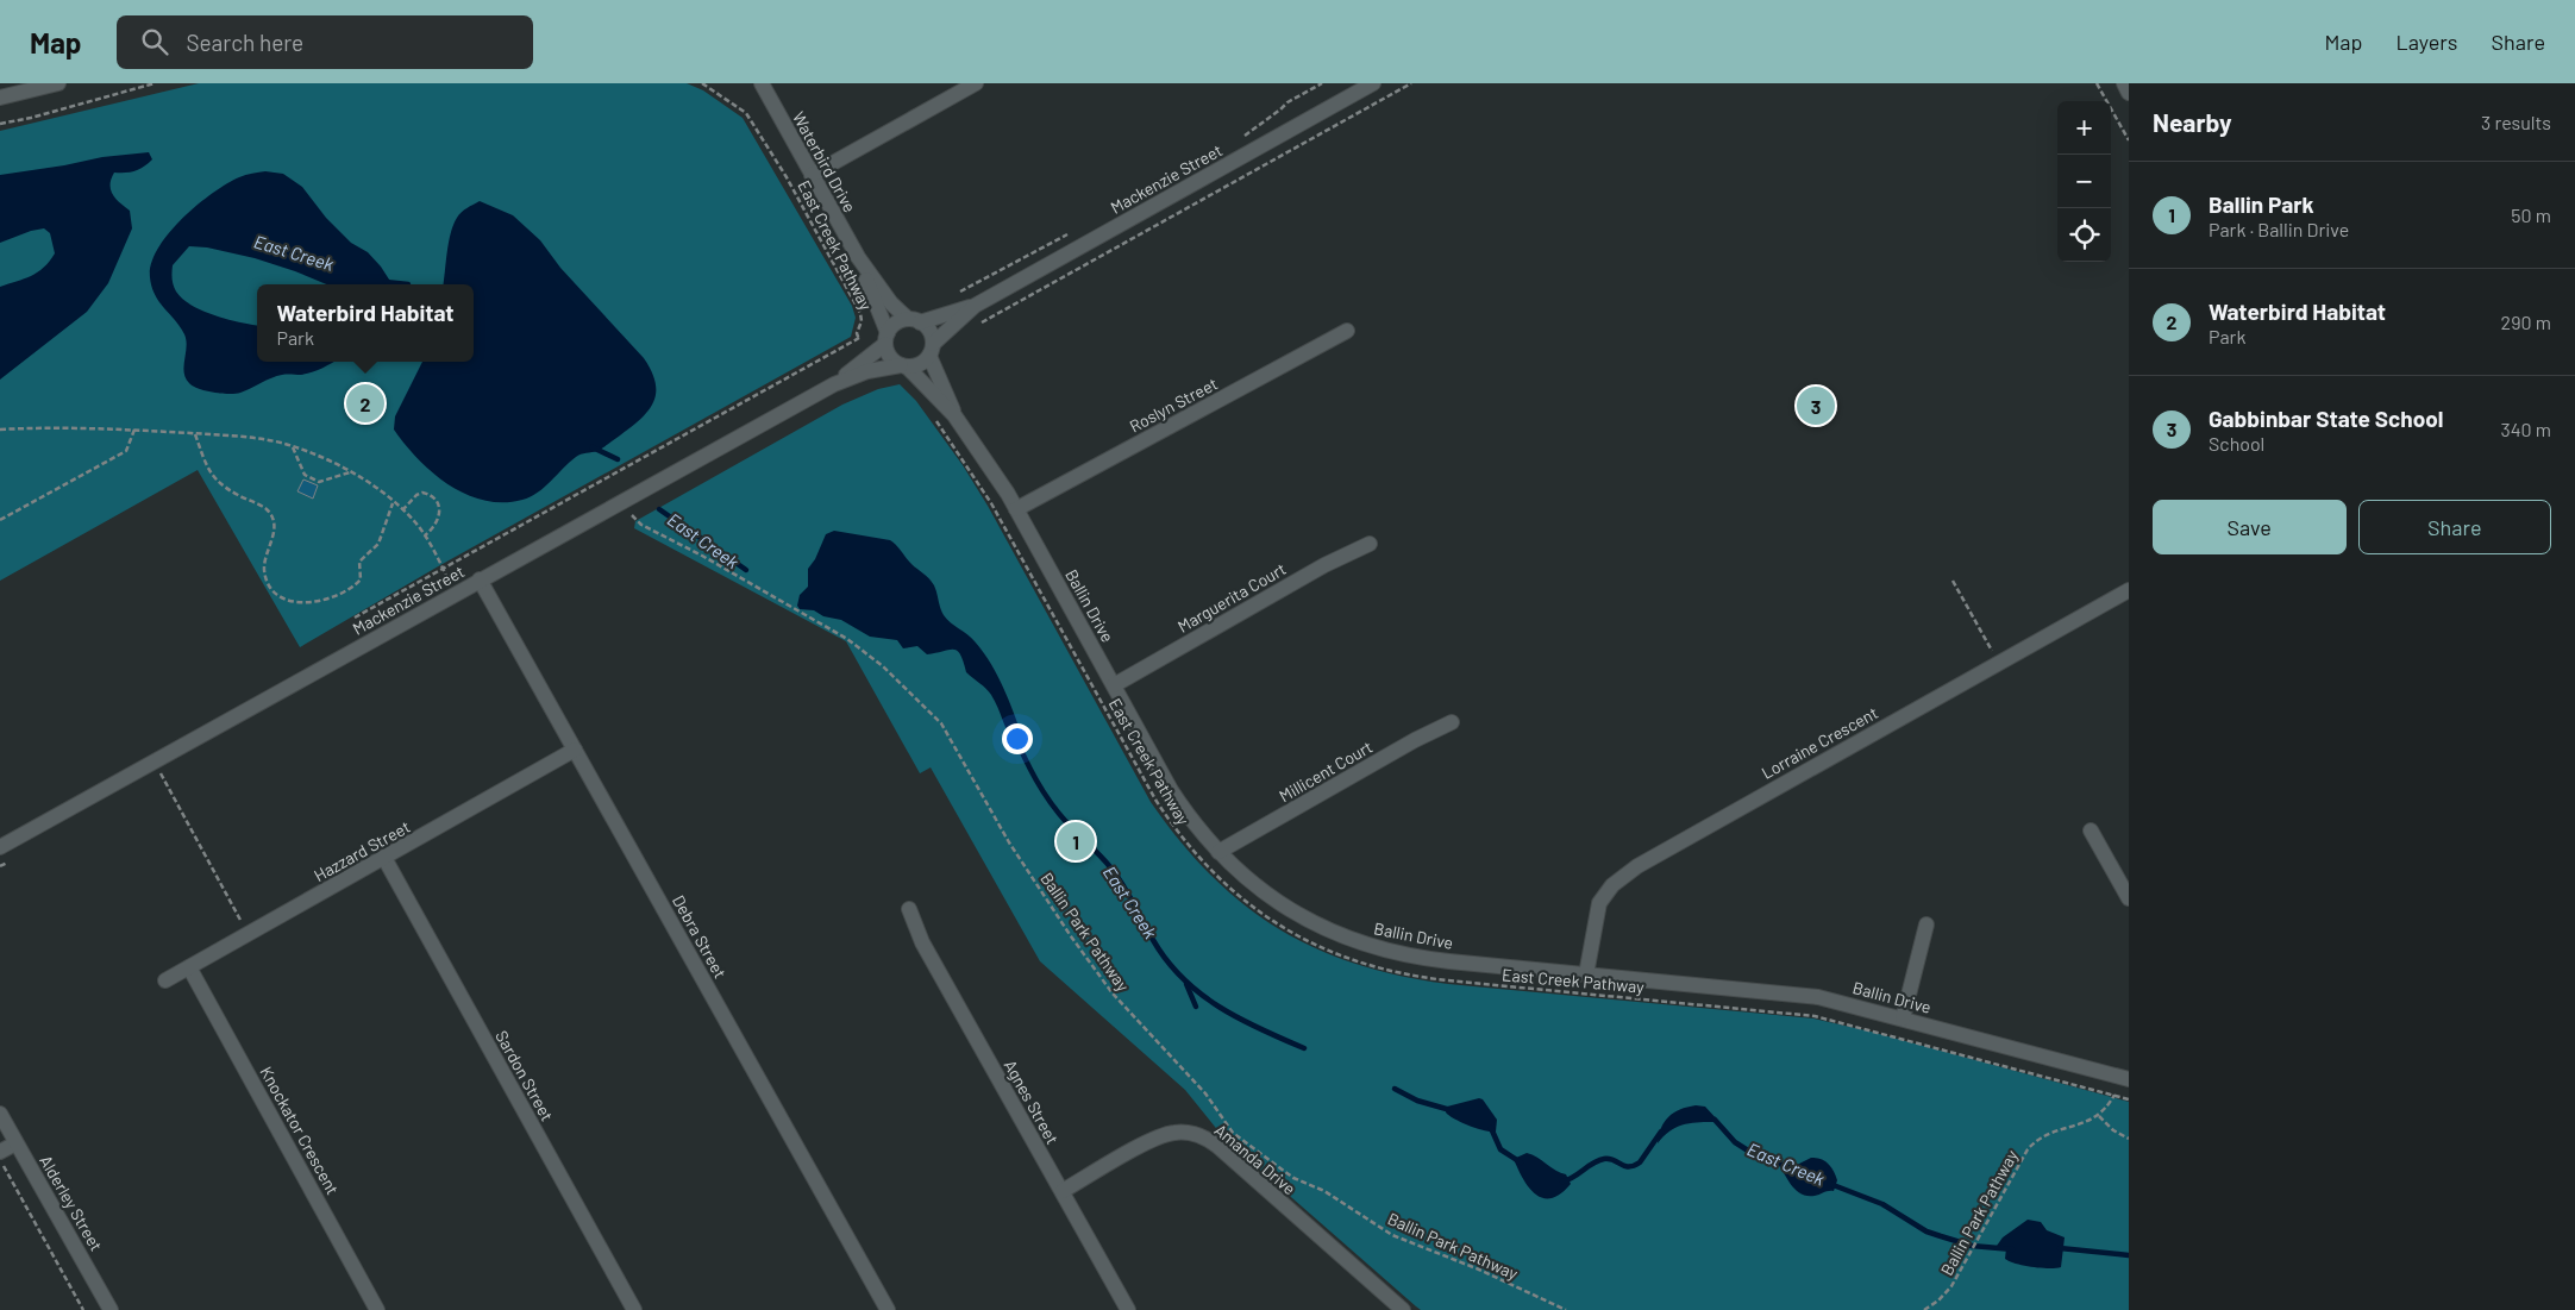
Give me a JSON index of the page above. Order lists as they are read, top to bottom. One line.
{"streets":{"street":["Waterbird Drive","Mackenzie Street","Roslyn Street","Marguerita Court","Ballin Drive","Lorraine Crescent","Millicent Court","Hazzard Street","Debra Street","Sardon Street","Agnes Street","Knockator Crescent","Amanda Drive","Alderley Street"],"path":["East Creek Pathway","Ballin Park Pathway"]},"crossings":[["Waterbird Drive","Mackenzie Street"],["Waterbird Drive","Ballin Drive"],["Mackenzie Street","East Creek Pathway"],["Mackenzie Street","Ballin Drive"],["Mackenzie Street","Debra Street"],["Roslyn Street","Ballin Drive"],["Marguerita Court","Ballin Drive"],["Ballin Drive","Lorraine Crescent"],["Ballin Drive","Millicent Court"],["Hazzard Street","Debra Street"],["Hazzard Street","Sardon Street"],["Hazzard Street","Knockator Crescent"],["Agnes Street","Amanda Drive"]],"water":["East Creek"],"page":{"header":"Map","search":"Search here","nav":["Map","Layers","Share"],"heading":["Nearby","3 results"],"map_buttons":["+","−"],"list":[{"mark":"1","name":"Ballin Park","note":"Park · Ballin Drive","value":"50 m"},{"mark":"2","name":"Waterbird Habitat","note":"Park","value":"290 m"},{"mark":"3","name":"Gabbinbar State School","note":"School","value":"340 m"}],"popup":["Waterbird Habitat","Park"],"pins":["2","3","1"],"buttons":["Save","Share"]}}
